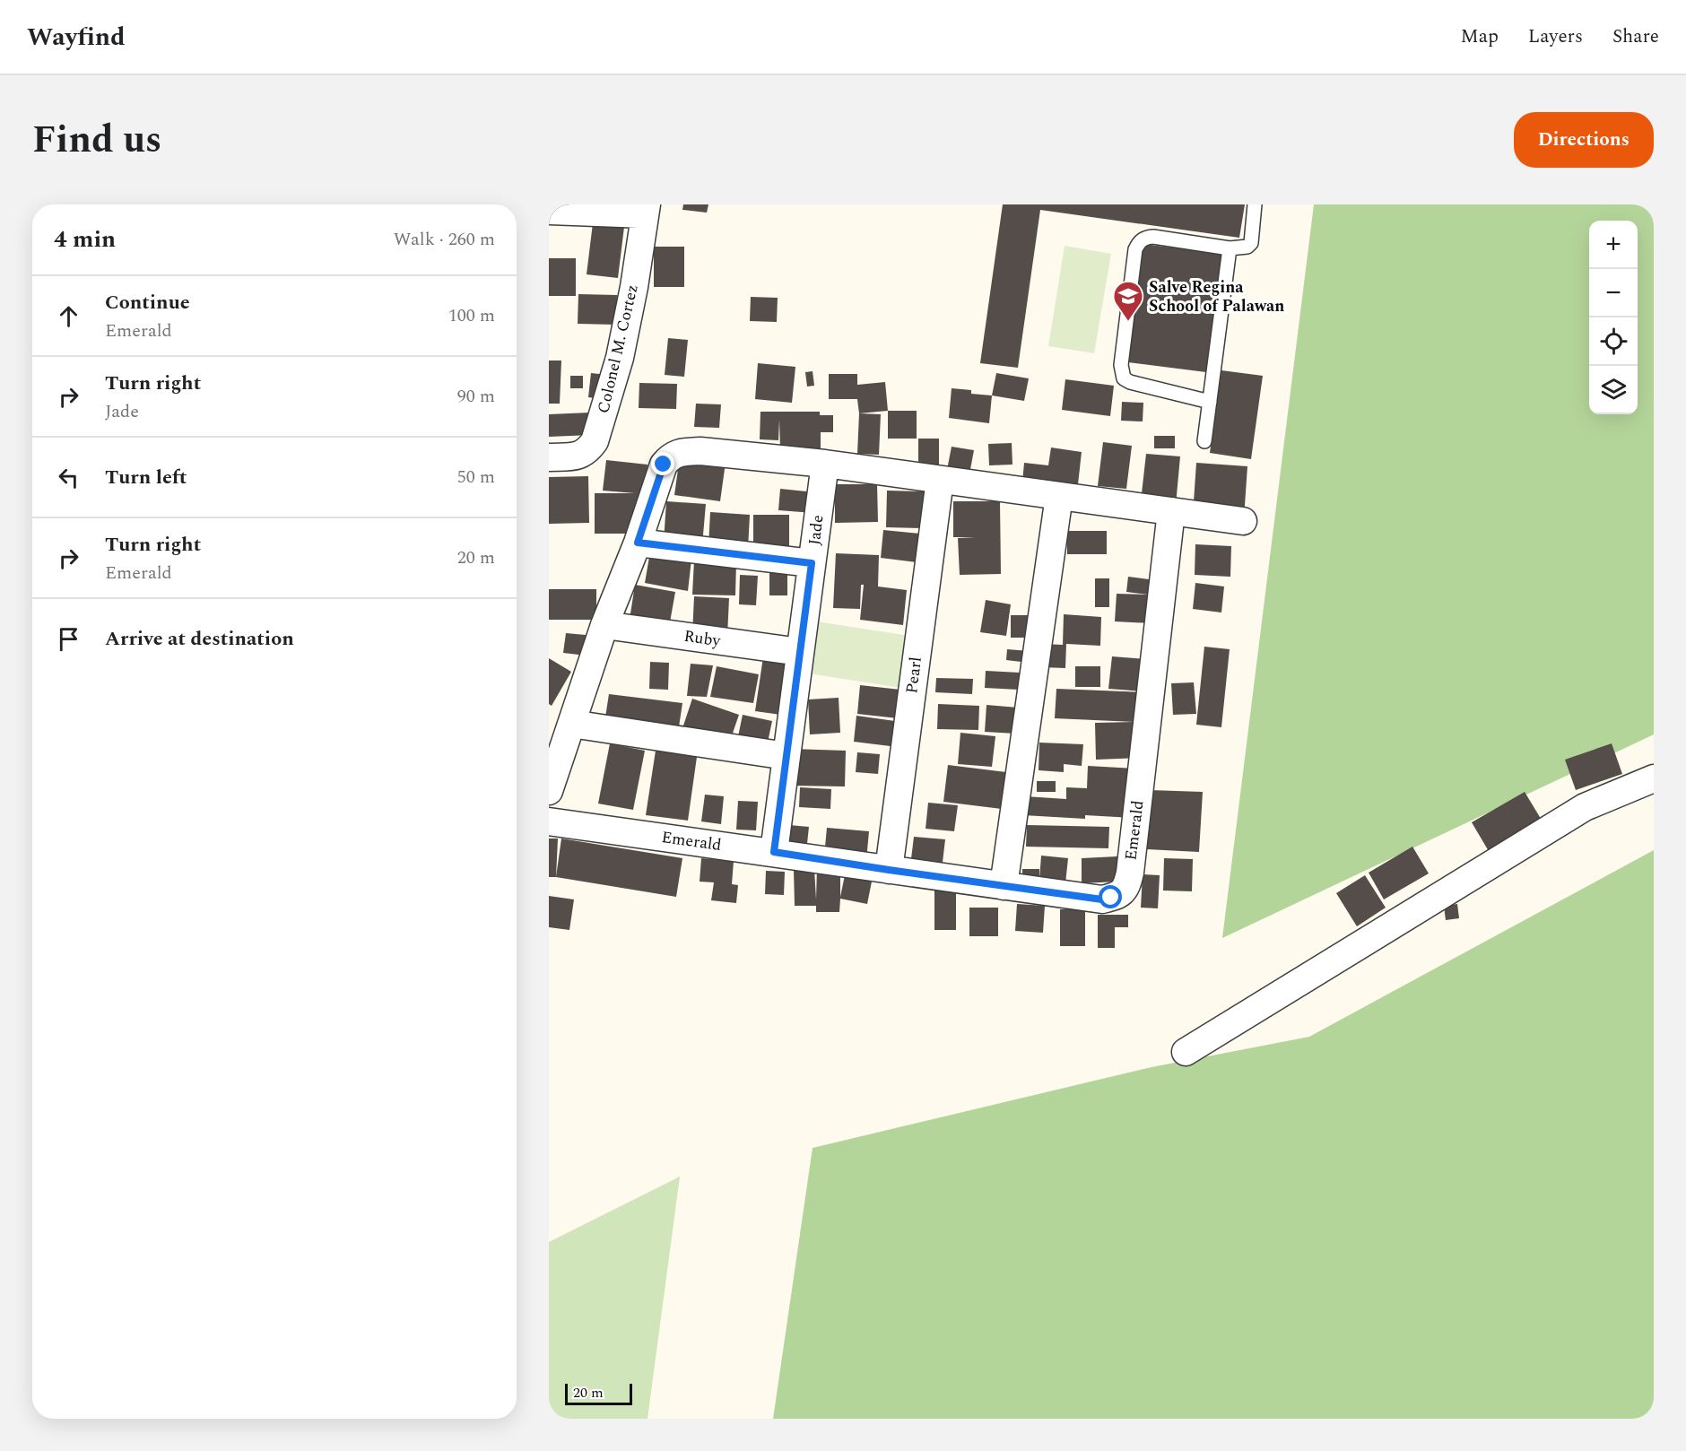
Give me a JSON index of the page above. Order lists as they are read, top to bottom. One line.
{"streets":{"street":["Colonel M. Cortez","Jade","Ruby","Pearl","Emerald"]},"crossings":[["Jade","Ruby"],["Jade","Emerald"],["Pearl","Emerald"]],"places":{"school or university":["Salve Regina School of Palawan"]},"scale_bar":"20 m","page":{"header":"Wayfind","nav":["Map","Layers","Share"],"title":"Find us","buttons":"Directions","heading":["4 min","Walk · 260 m"],"map_buttons":["+","−"],"list":[["Continue","Emerald","100 m"],["Turn right","Jade","90 m"],["Turn left","50 m"],["Turn right","Emerald","20 m"],"Arrive at destination"],"scale":"20 m"}}
